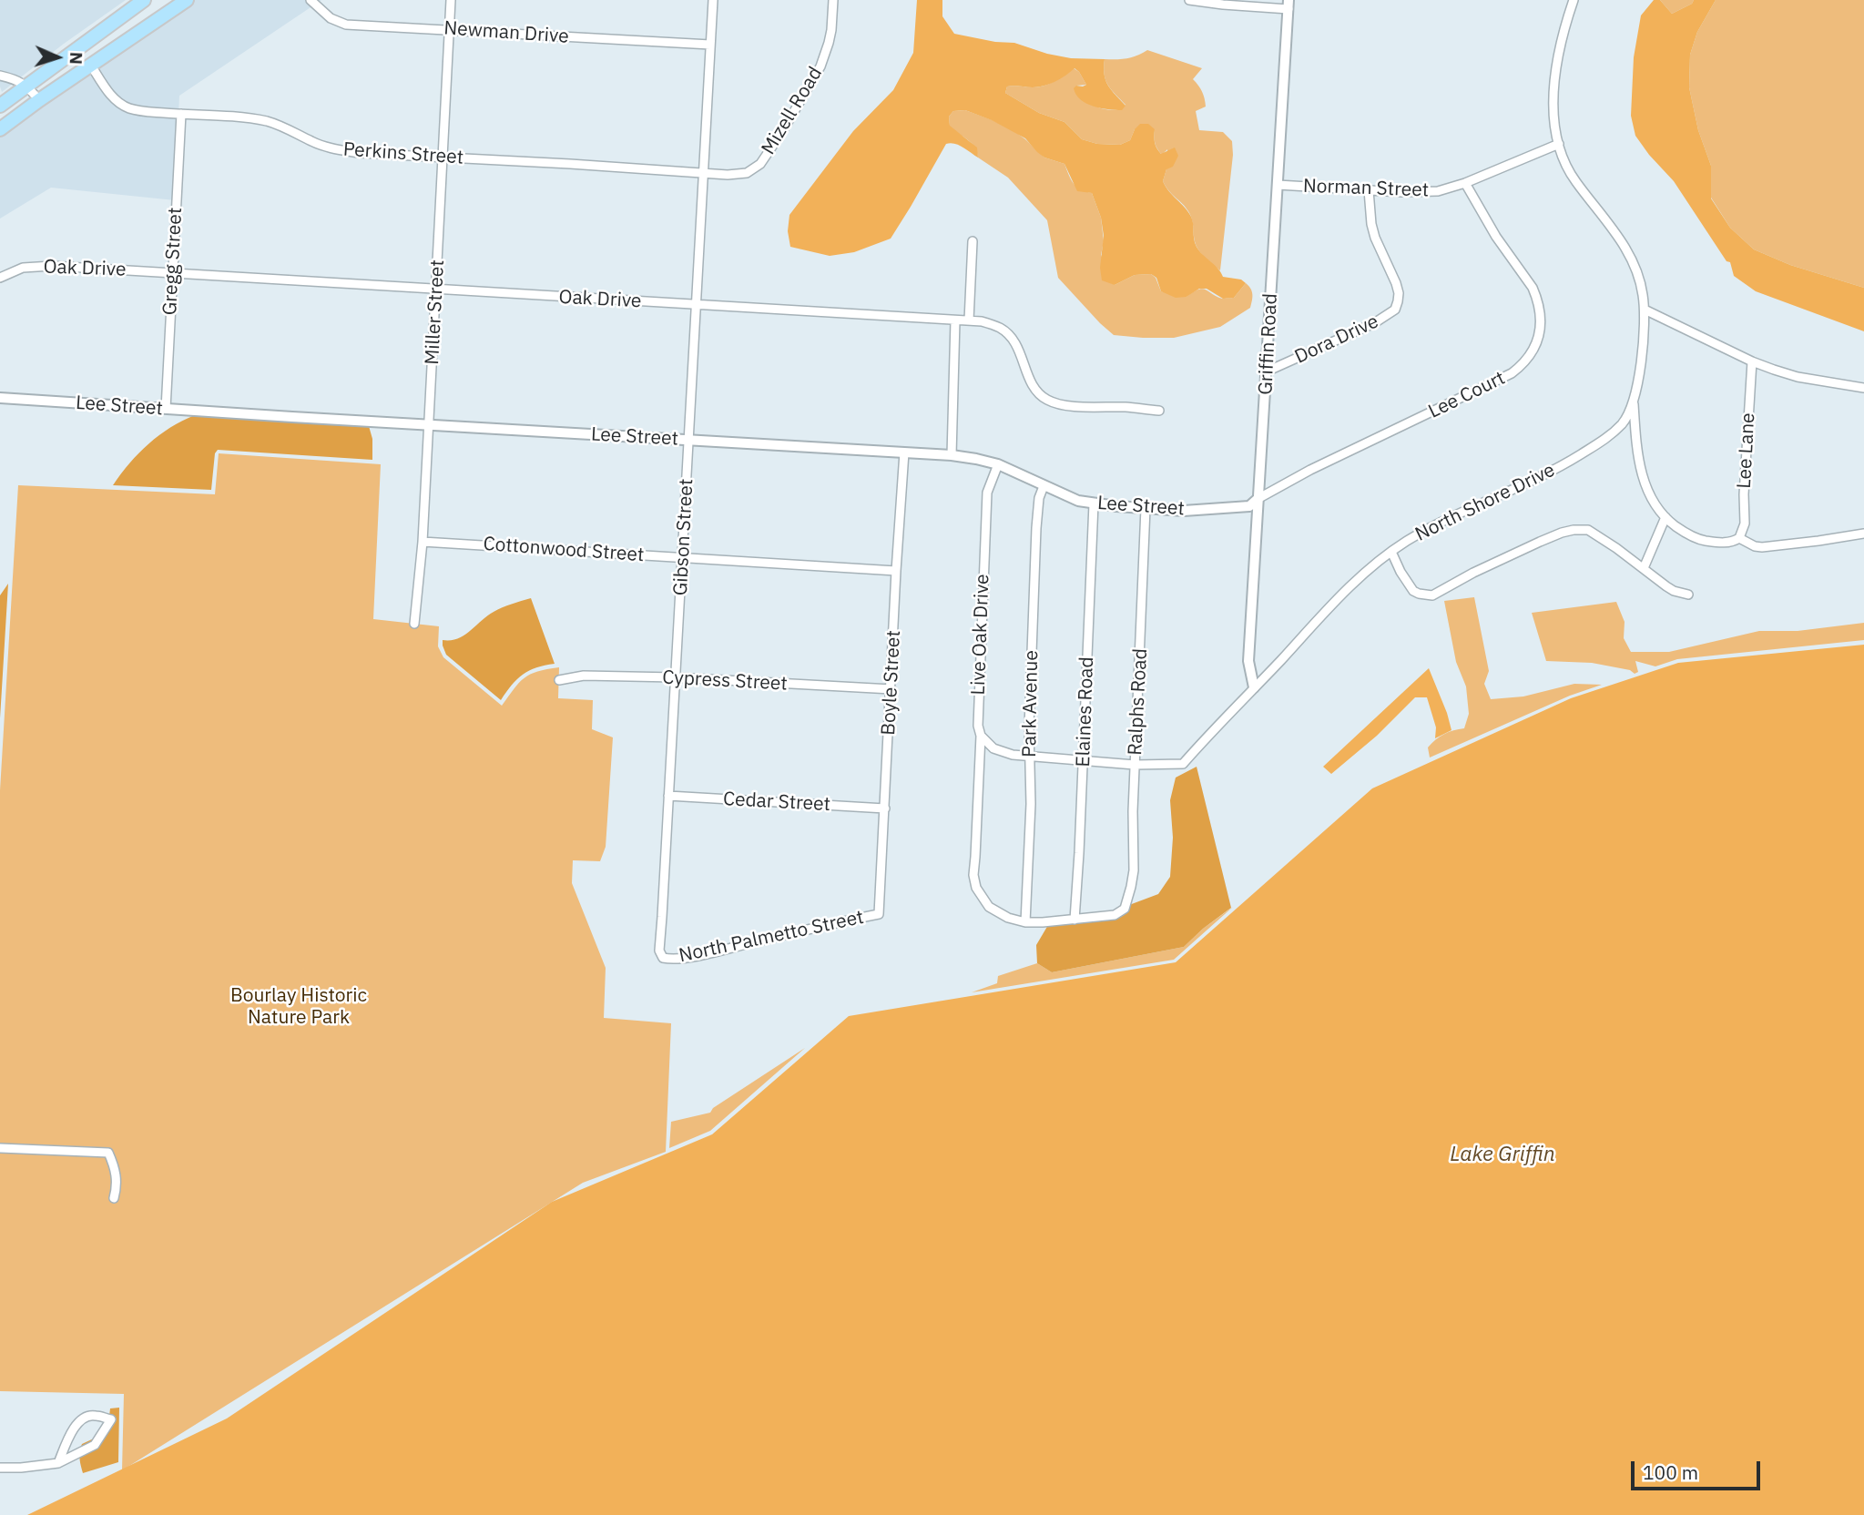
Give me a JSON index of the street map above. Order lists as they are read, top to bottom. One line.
{"streets":{"street":["Newman Drive","Mizell Road","Perkins Street","Norman Street","Gregg Street","Oak Drive","Miller Street","Dora Drive","Griffin Road","Lee Court","Lee Street","Lee Lane","North Shore Drive","Gibson Street","Cottonwood Street","Live Oak Drive","Cypress Street","Boyle Street","Ralphs Road","Park Avenue","Elaines Road","Cedar Street","North Palmetto Street"]},"crossings":[["Newman Drive","Miller Street"],["Newman Drive","Gibson Street"],["Mizell Road","Perkins Street"],["Mizell Road","Gibson Street"],["Perkins Street","Gregg Street"],["Perkins Street","Miller Street"],["Perkins Street","Gibson Street"],["Norman Street","Dora Drive"],["Norman Street","Griffin Road"],["Norman Street","Lee Court"],["Norman Street","North Shore Drive"],["Gregg Street","Oak Drive"],["Gregg Street","Lee Street"],["Oak Drive","Miller Street"],["Oak Drive","Gibson Street"],["Miller Street","Lee Street"],["Miller Street","Cottonwood Street"],["Dora Drive","Griffin Road"],["Griffin Road","Lee Court"],["Griffin Road","Lee Street"],["Griffin Road","North Shore Drive"],["Lee Court","Lee Street"],["Lee Street","Gibson Street"],["Lee Street","Live Oak Drive"],["Lee Street","Boyle Street"],["Lee Street","Ralphs Road"],["Lee Street","Park Avenue"],["Lee Street","Elaines Road"],["North Shore Drive","Live Oak Drive"],["North Shore Drive","Ralphs Road"],["North Shore Drive","Park Avenue"],["North Shore Drive","Elaines Road"],["Gibson Street","Cottonwood Street"],["Gibson Street","Cypress Street"],["Gibson Street","Cedar Street"],["Gibson Street","North Palmetto Street"],["Cottonwood Street","Boyle Street"],["Live Oak Drive","Park Avenue"],["Cypress Street","Boyle Street"],["Boyle Street","Cedar Street"],["Boyle Street","North Palmetto Street"],["Ralphs Road","Elaines Road"]],"water":["Lake Griffin"],"parks":["Bourlay Historic Nature Park"],"scale_bar":"100 m","north":"right"}
